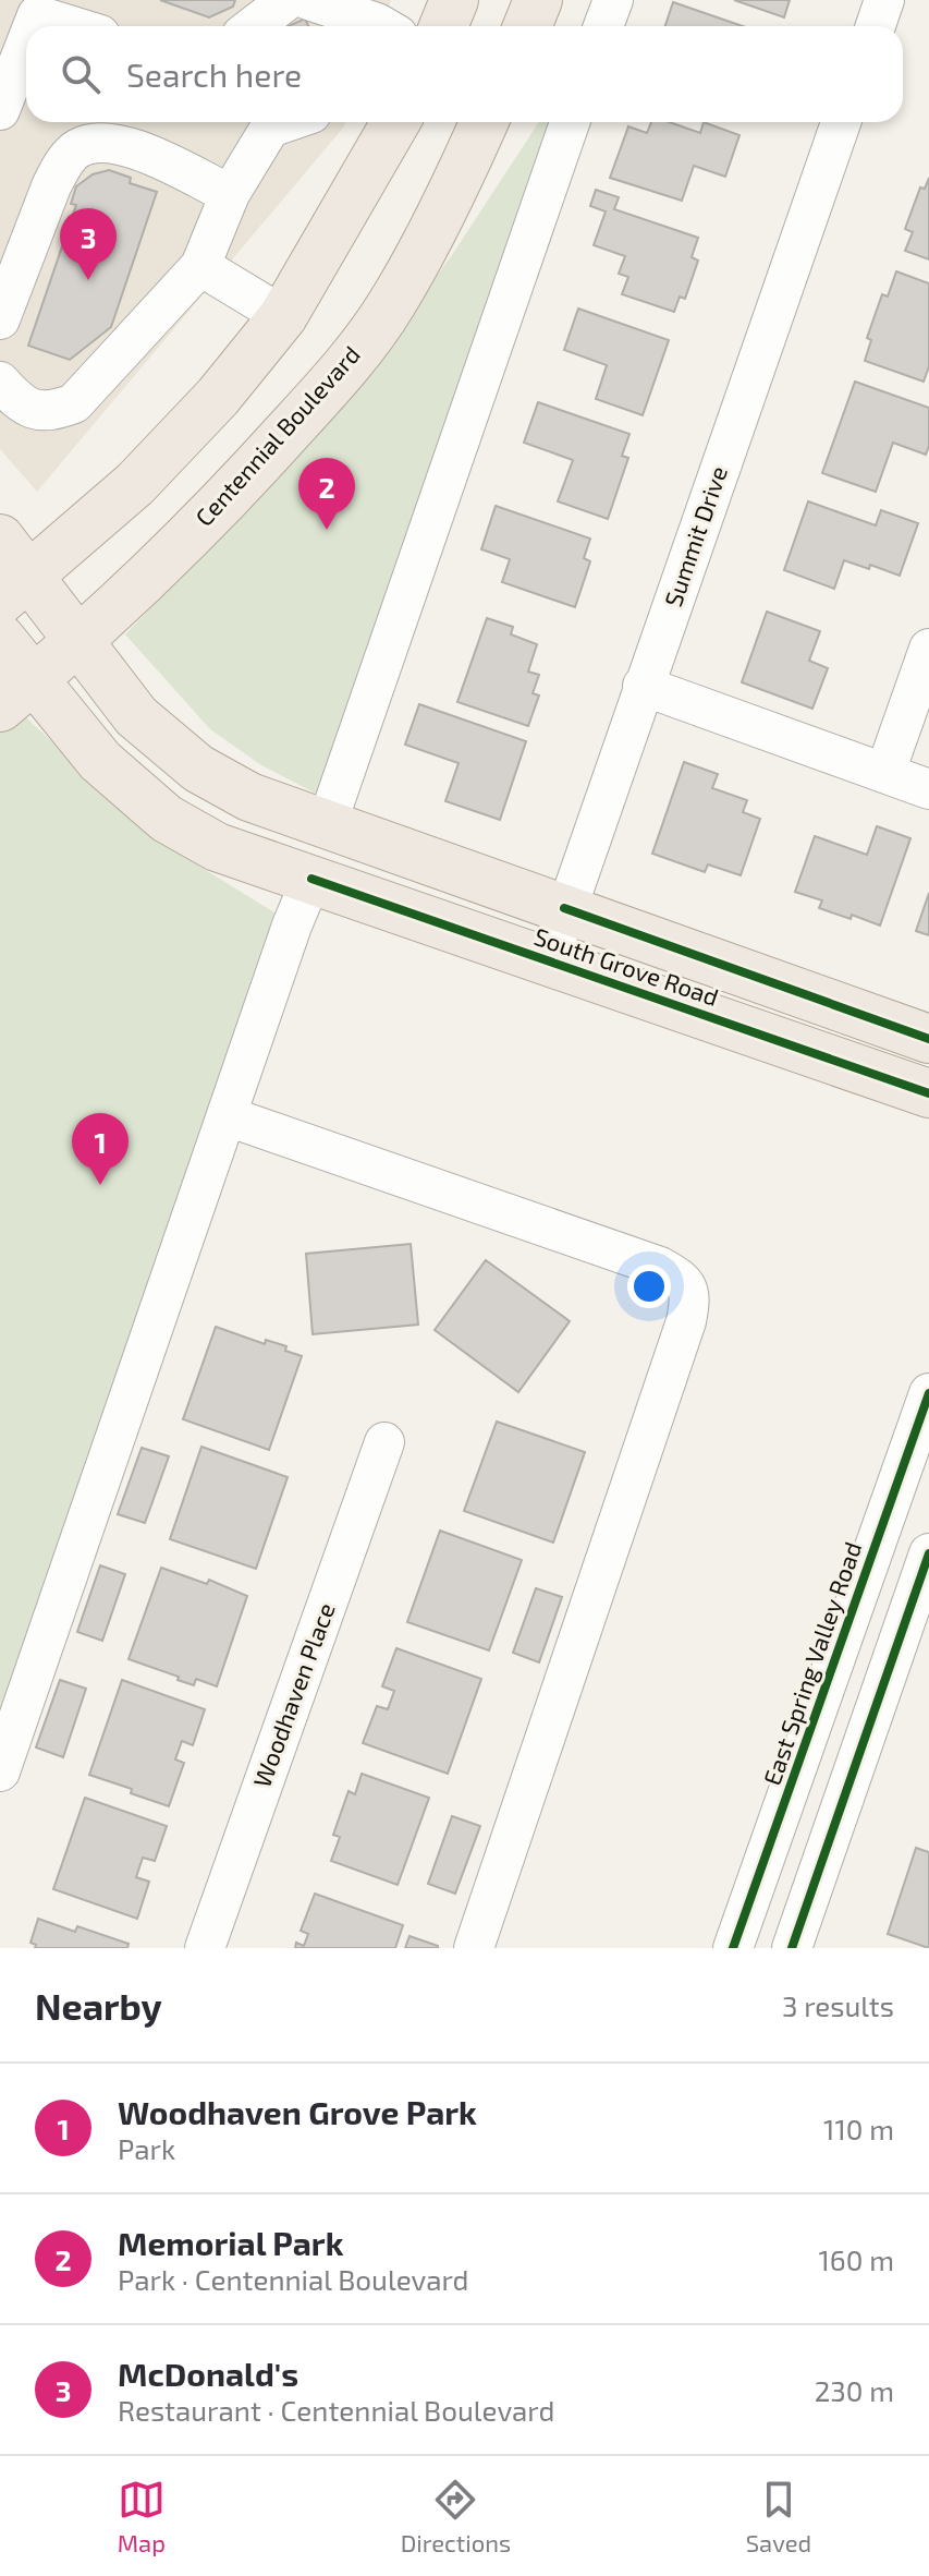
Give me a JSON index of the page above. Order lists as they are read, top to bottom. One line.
{"streets":{"main road":["Centennial Boulevard","South Grove Road"],"street":["Summit Drive","East Spring Valley Road","Woodhaven Place"]},"crossings":[["Centennial Boulevard","South Grove Road"],["Summit Drive","South Grove Road"]],"page":{"search":"Search here","pins":["3","2","1"],"heading":["Nearby","3 results"],"list":[{"mark":"1","name":"Woodhaven Grove Park","note":"Park","value":"110 m"},{"mark":"2","name":"Memorial Park","note":"Park · Centennial Boulevard","value":"160 m"},{"mark":"3","name":"McDonald's","note":"Restaurant · Centennial Boulevard","value":"230 m"}],"nav":["Map","Directions","Saved"]}}
